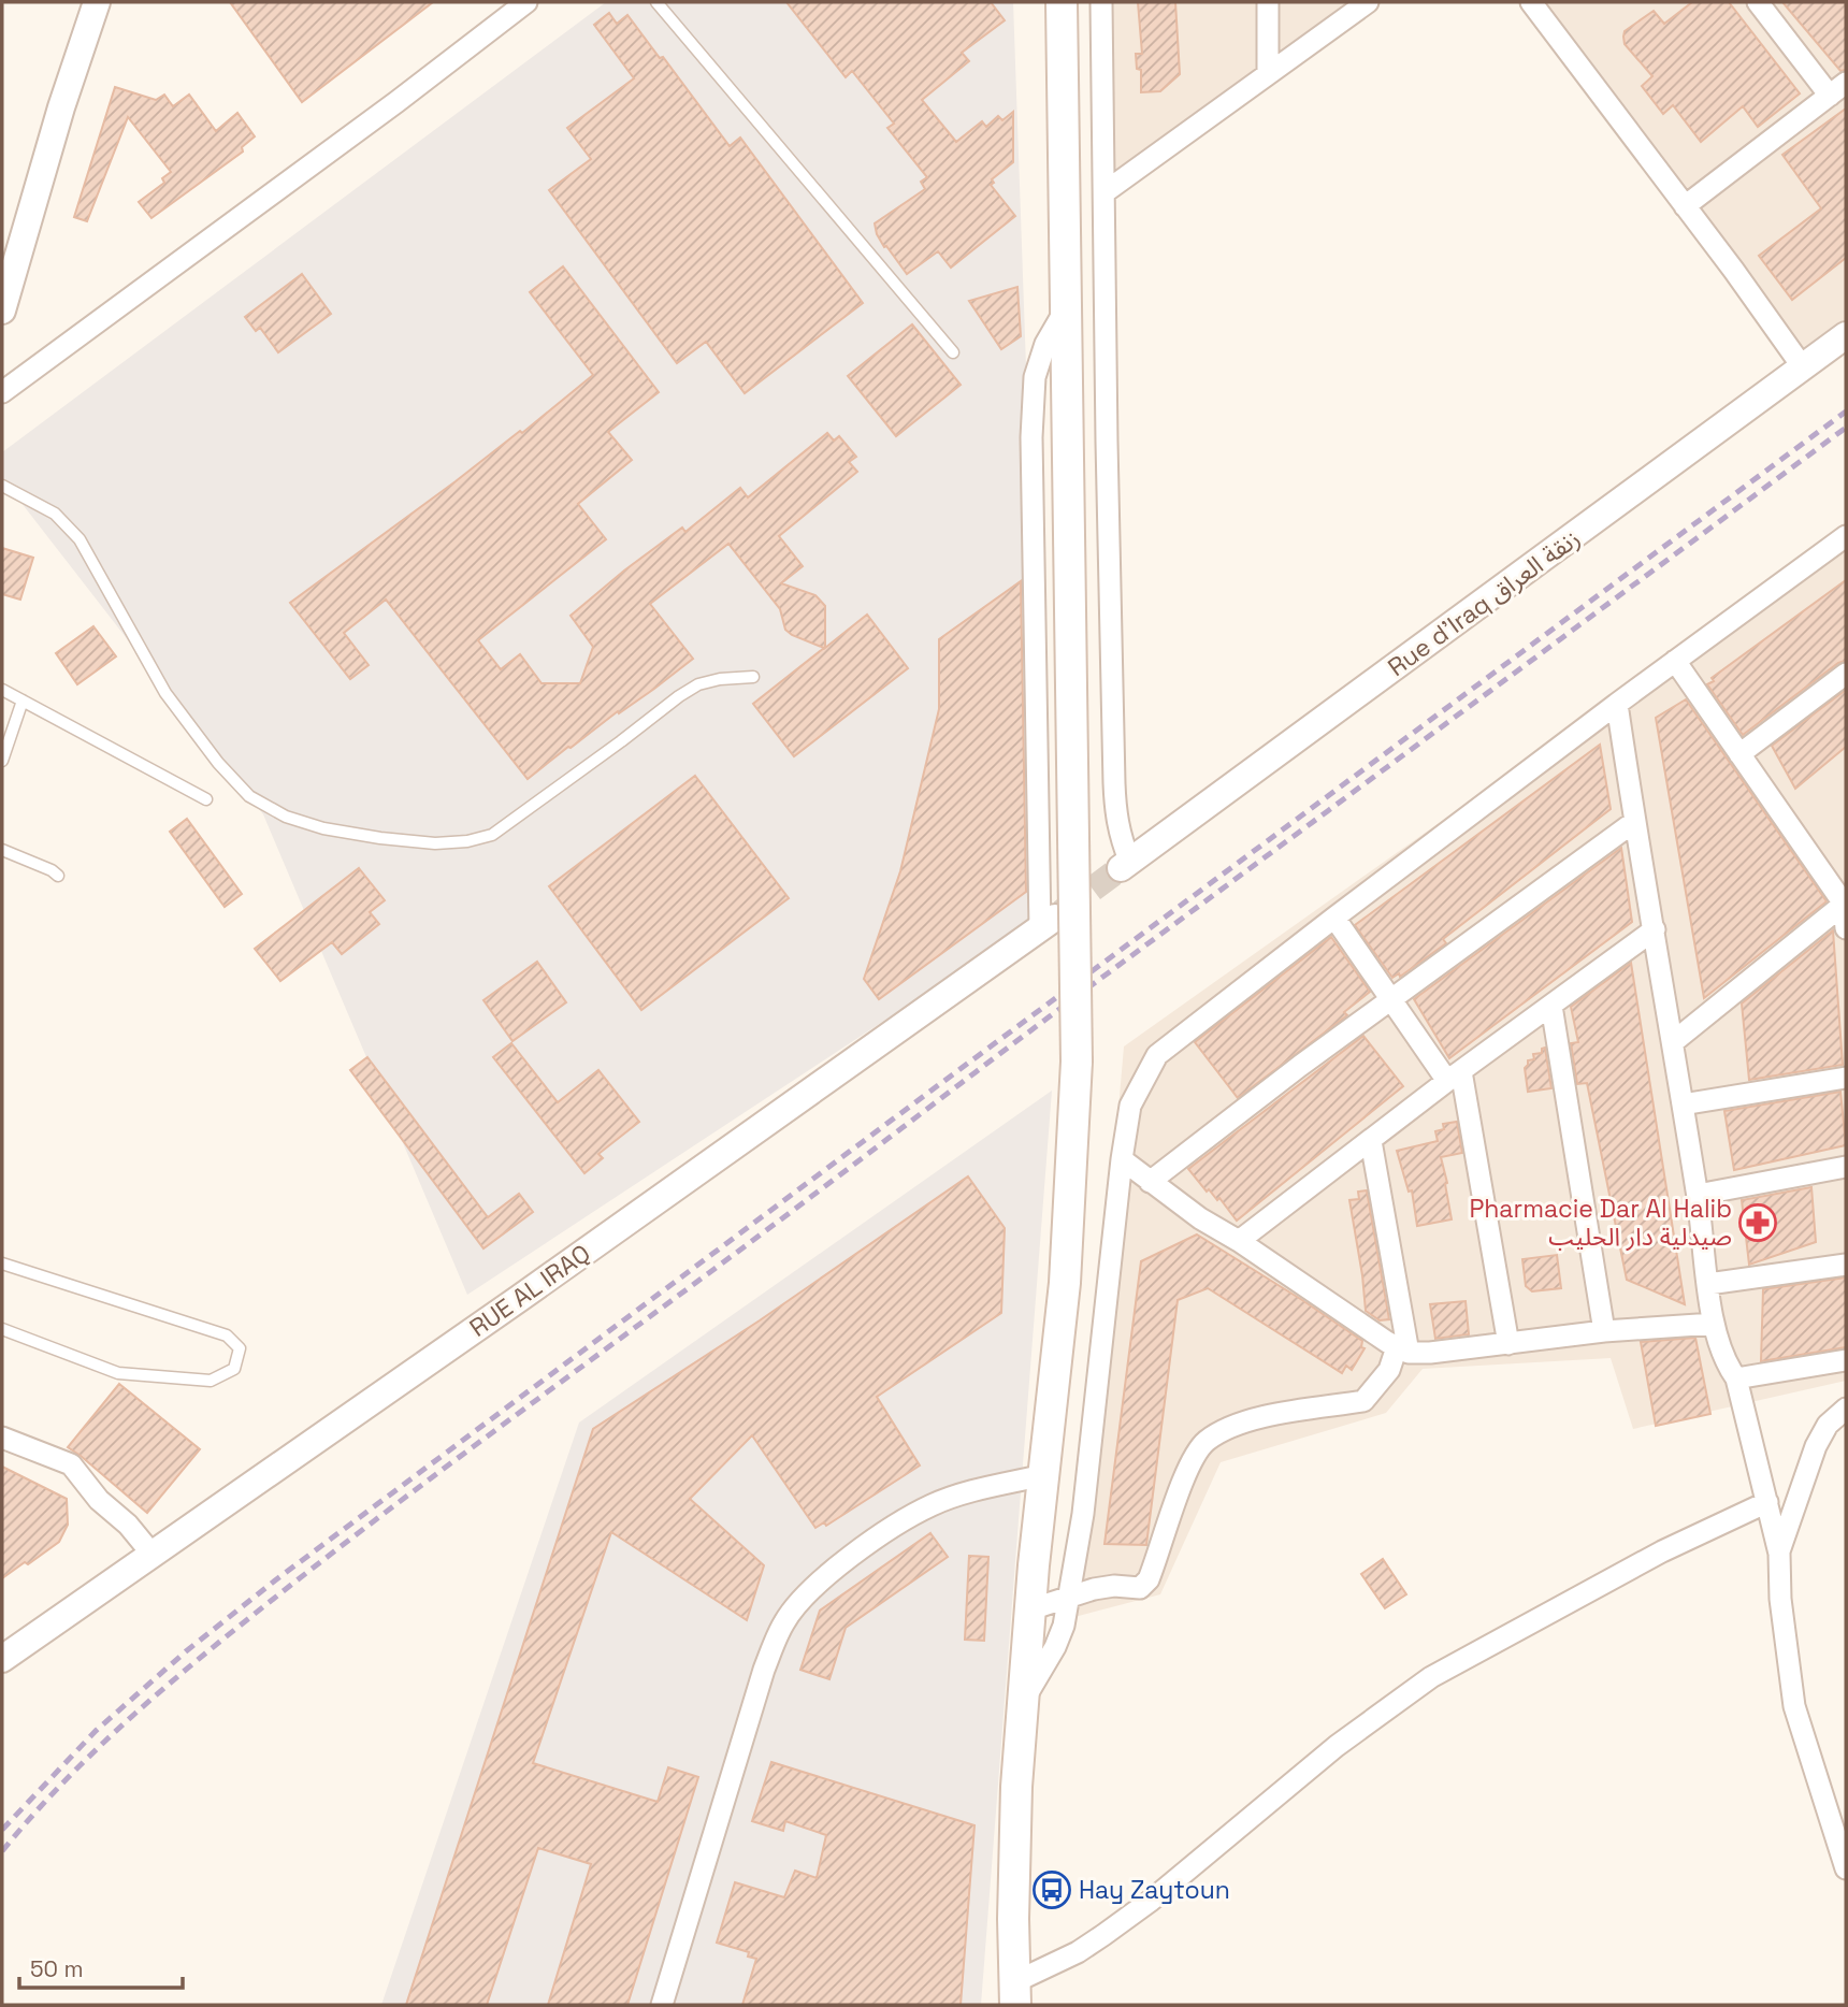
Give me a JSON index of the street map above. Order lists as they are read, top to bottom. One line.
{"streets":{"street":["Rue d'Iraq زنقة العراق","RUE AL IRAQ"]},"places":{"pharmacy":["Pharmacie Dar Al Halib صيدلية دار الحليب"],"bus stop":["Hay Zaytoun"]},"scale_bar":"50 m"}
